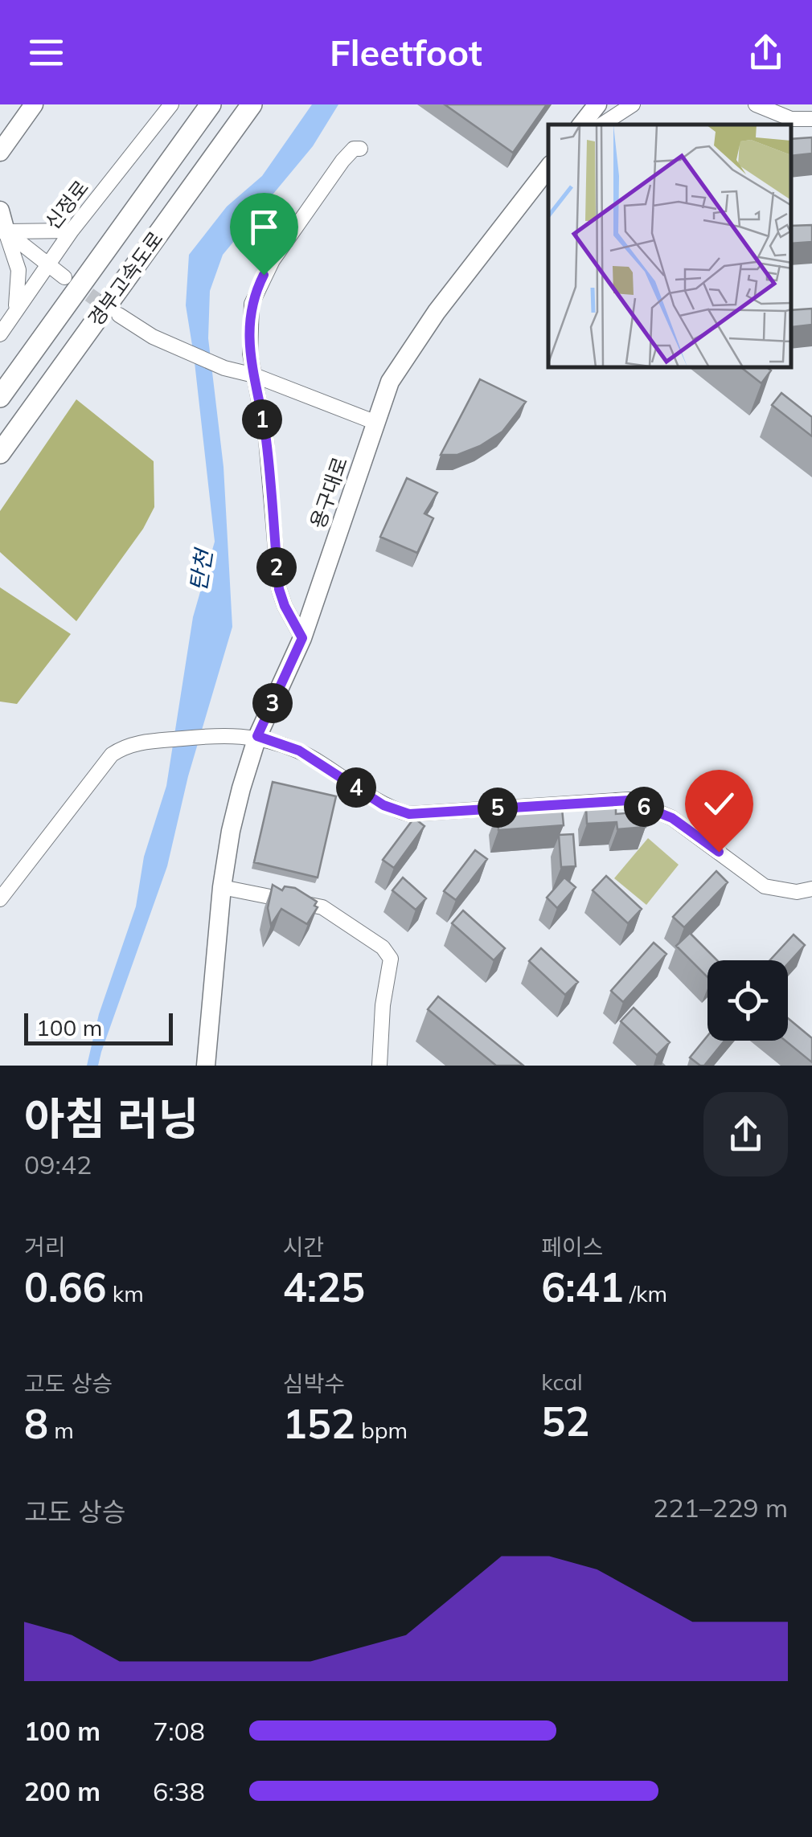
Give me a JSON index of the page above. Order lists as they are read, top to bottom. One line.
{"streets":{"highway":["경부고속도로"],"main road":["용구대로"],"street":["신정로"]},"water":["탄천"],"scale_bar":"100 m","page":{"header":"Fleetfoot","pins":["1","2","3","4","6","5"],"scale":"100 m","heading":["아침 러닝","09:42"],"stats":[["거리","0.66 km"],["시간","4:25"],["페이스","6:41 /km"],["고도 상승","8 m"],["심박수","152 bpm"],["kcal","52"]],"chart":["고도 상승","221–229 m"],"list":[{"name":"100 m","note":"7:08"},{"name":"200 m","note":"6:38"}]}}
